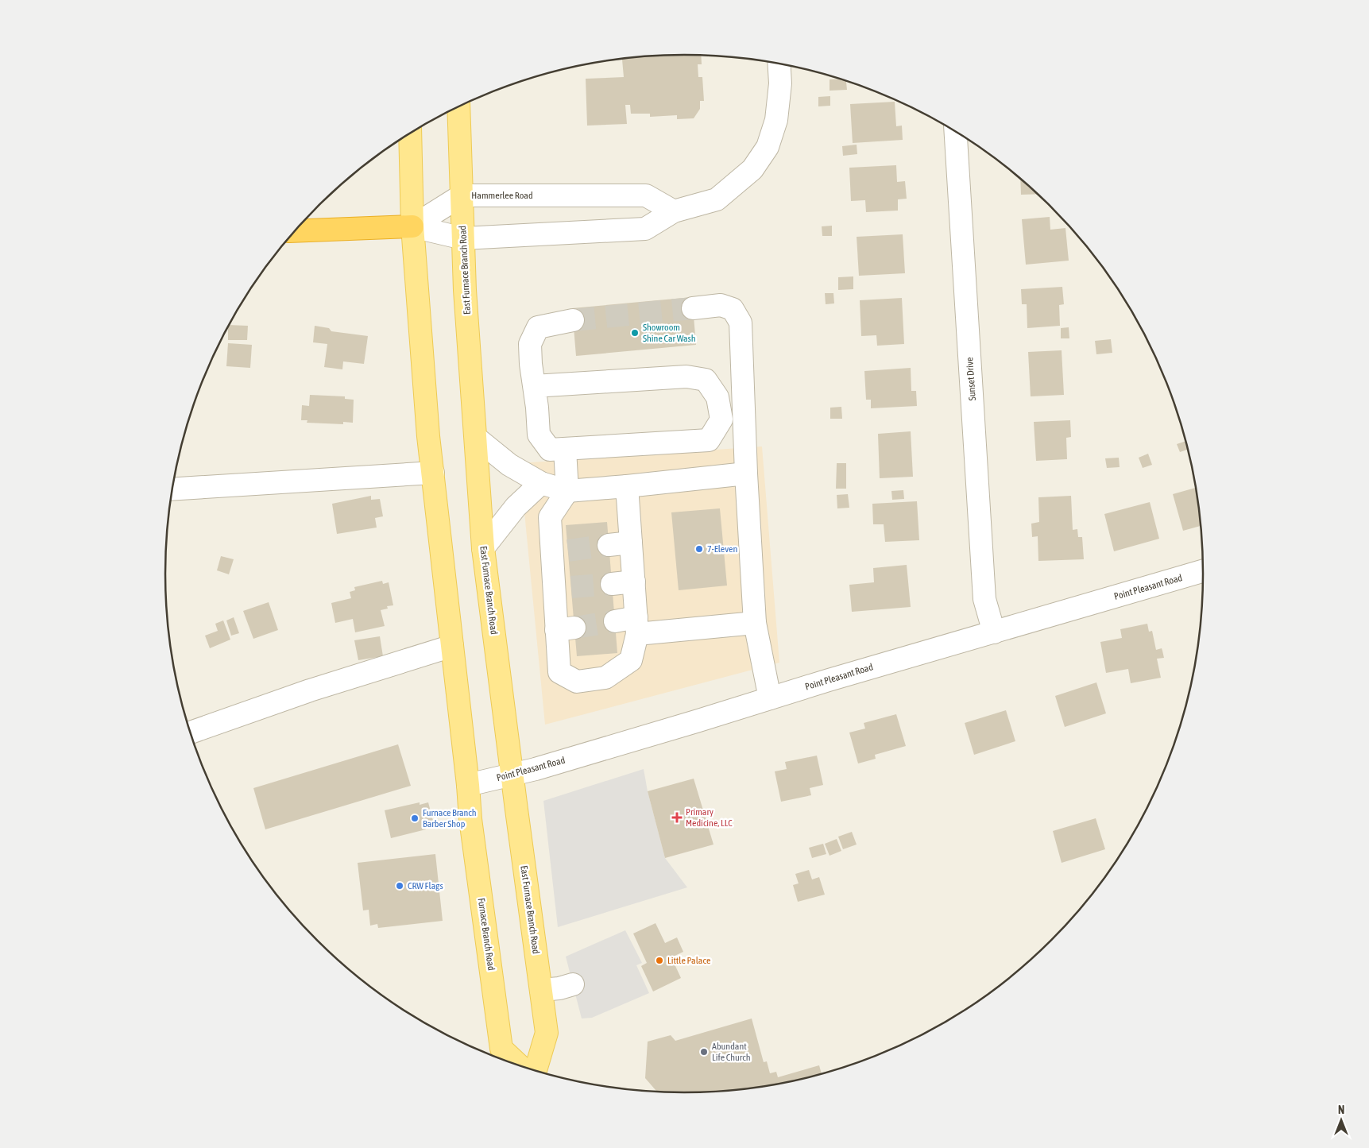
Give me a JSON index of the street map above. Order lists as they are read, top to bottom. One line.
{"streets":{"main road":["East Furnace Branch Road","Furnace Branch Road"],"street":["Hammerlee Road","Sunset Drive","Point Pleasant Road"]},"crossings":[["Hammerlee Road","East Furnace Branch Road"],["East Furnace Branch Road","Point Pleasant Road"],["Sunset Drive","Point Pleasant Road"],["Point Pleasant Road","Furnace Branch Road"]],"places":{"other":["Showroom Shine Car Wash","7-Eleven","Furnace Branch Barber Shop","CRW Flags","Little Palace","Abundant Life Church"],"health":["Primary Medicine, LLC"]},"north":"top"}
